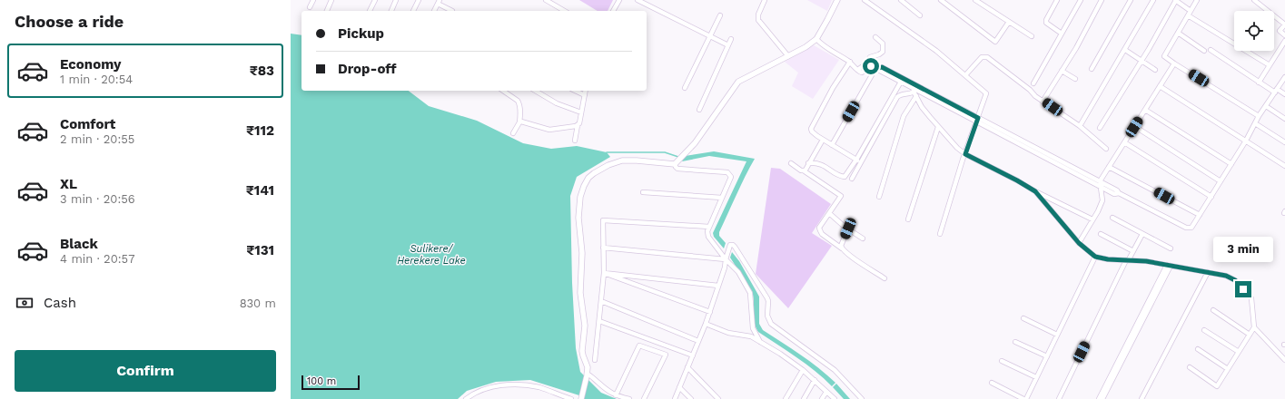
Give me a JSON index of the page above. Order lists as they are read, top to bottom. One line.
{"water":["Sulikere/ Herekere Lake"],"scale_bar":"100 m","page":{"heading":"Choose a ride","banner":["Pickup","Drop-off"],"list":[{"name":"Economy","note":"1 min · 20:54","value":"₹83"},{"name":"Comfort","note":"2 min · 20:55","value":"₹112"},{"name":"XL","note":"3 min · 20:56","value":"₹141"},{"name":"Black","note":"4 min · 20:57","value":"₹131"}],"bubble":"3 min","pay":["Cash","830 m"],"buttons":"Confirm","scale":"100 m"}}
